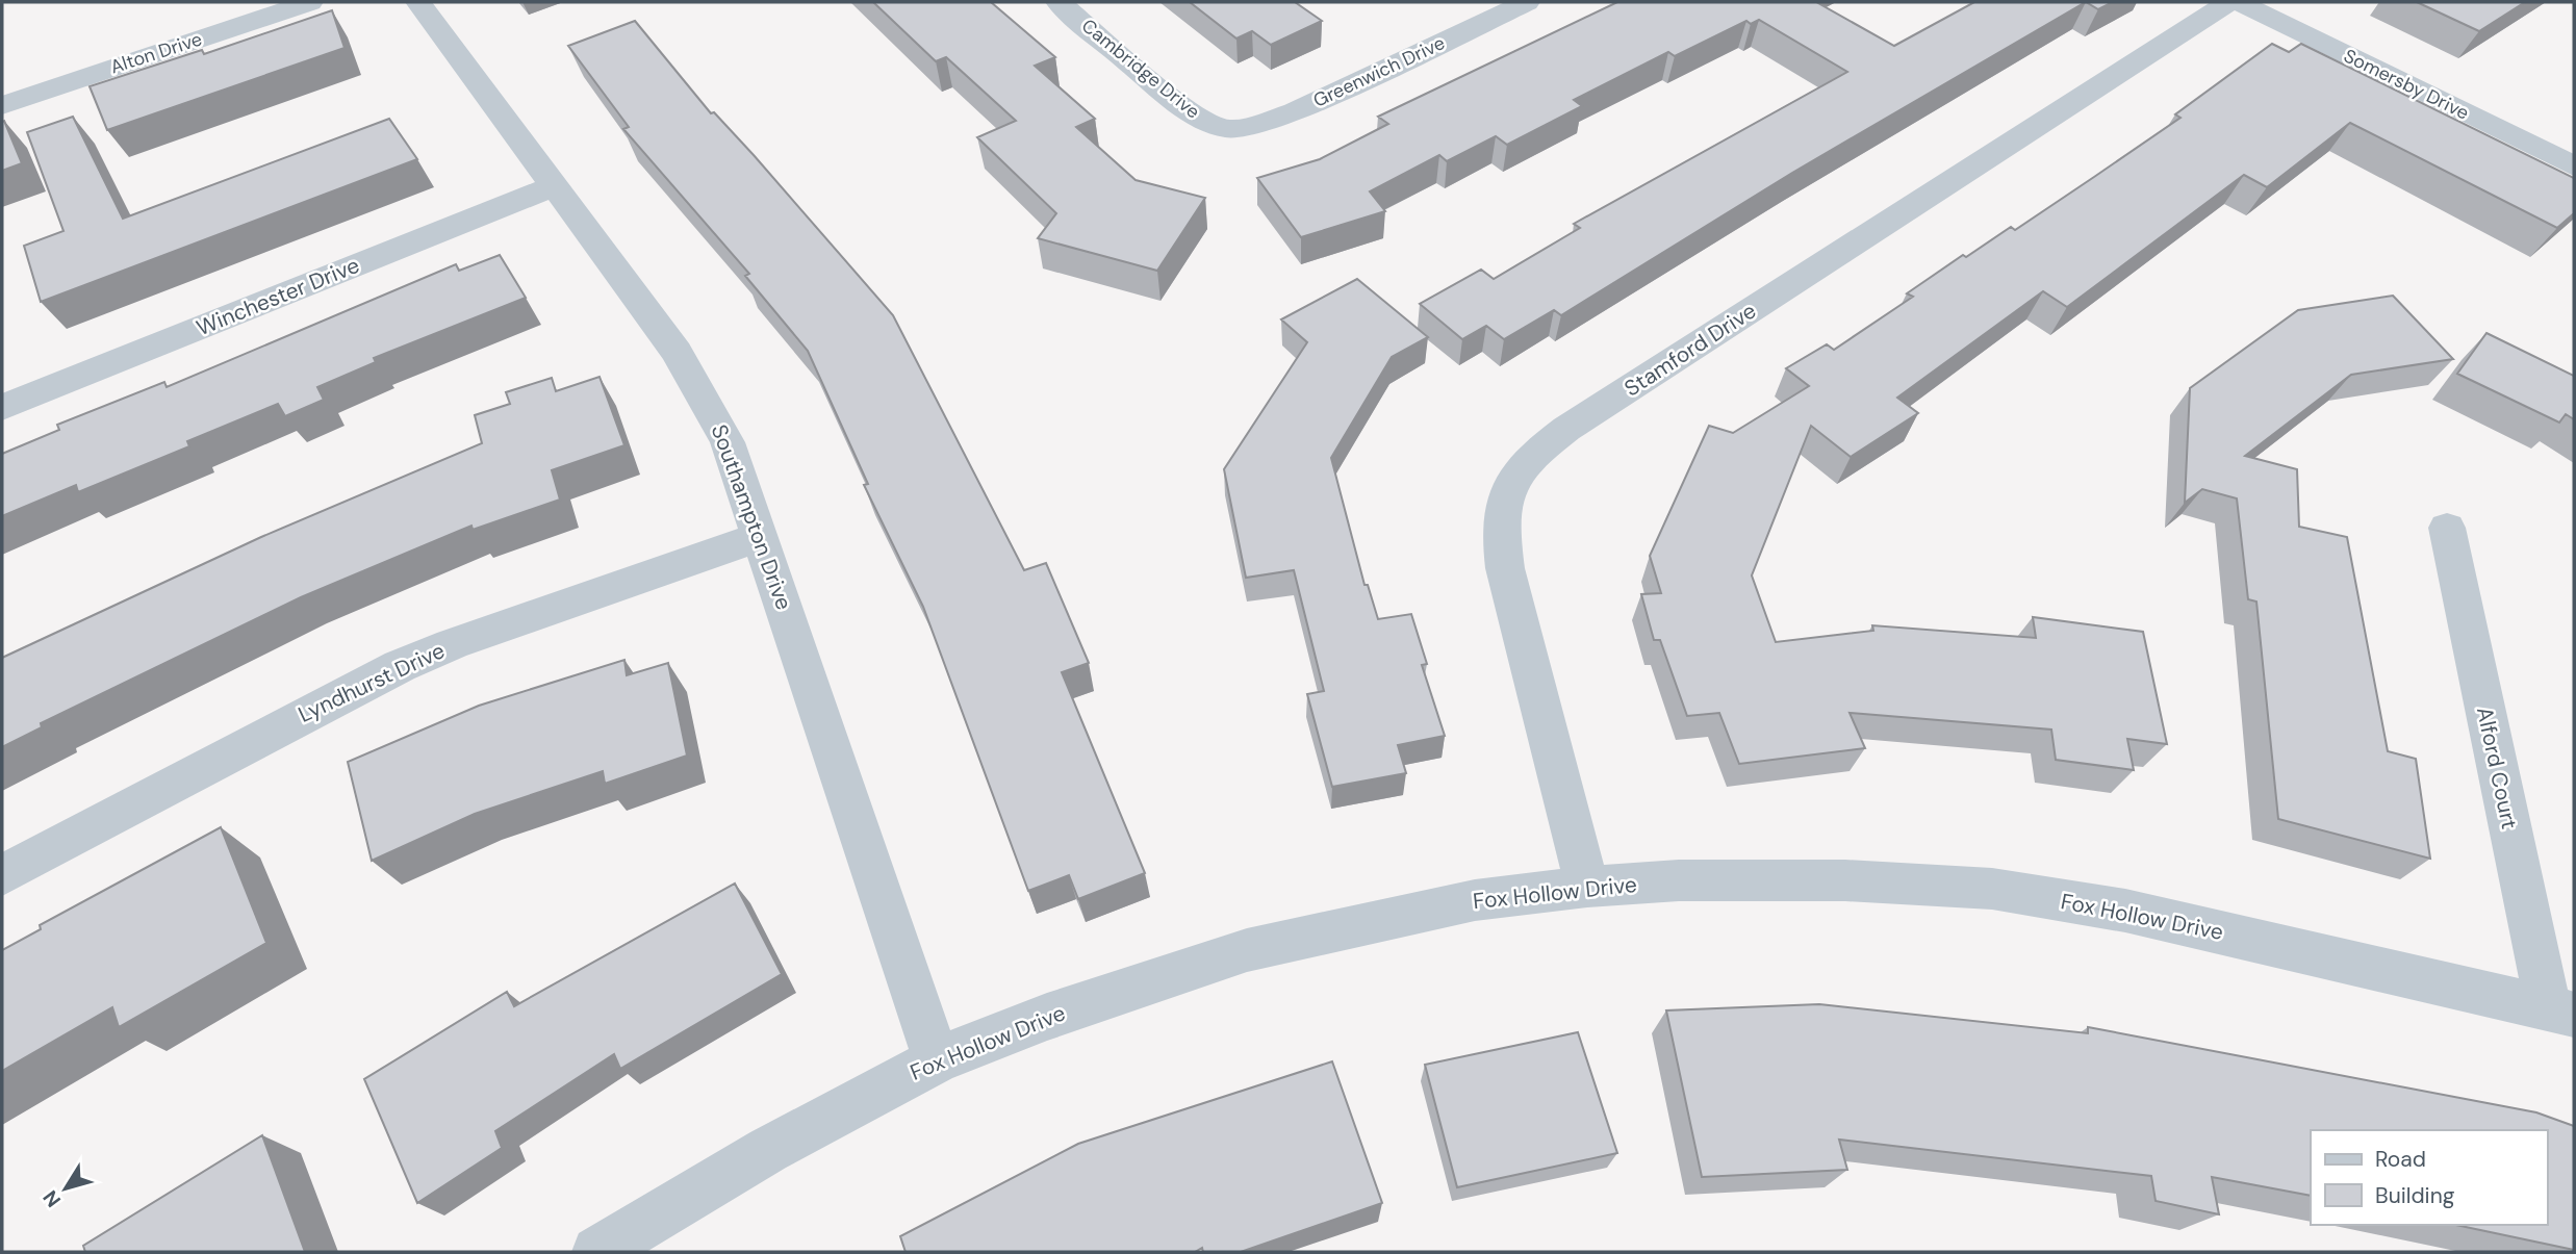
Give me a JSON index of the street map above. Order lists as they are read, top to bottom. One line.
{"streets":{"street":["Alton Drive","Cambridge Drive","Greenwich Drive","Somersby Drive","Winchester Drive","Stamford Drive","Southampton Drive","Lyndhurst Drive","Alford Court","Fox Hollow Drive"]},"crossings":[["Cambridge Drive","Greenwich Drive"],["Winchester Drive","Southampton Drive"],["Stamford Drive","Fox Hollow Drive"],["Southampton Drive","Lyndhurst Drive"],["Southampton Drive","Fox Hollow Drive"],["Alford Court","Fox Hollow Drive"]],"legend":["Road","Building"],"north":"bottom left"}
